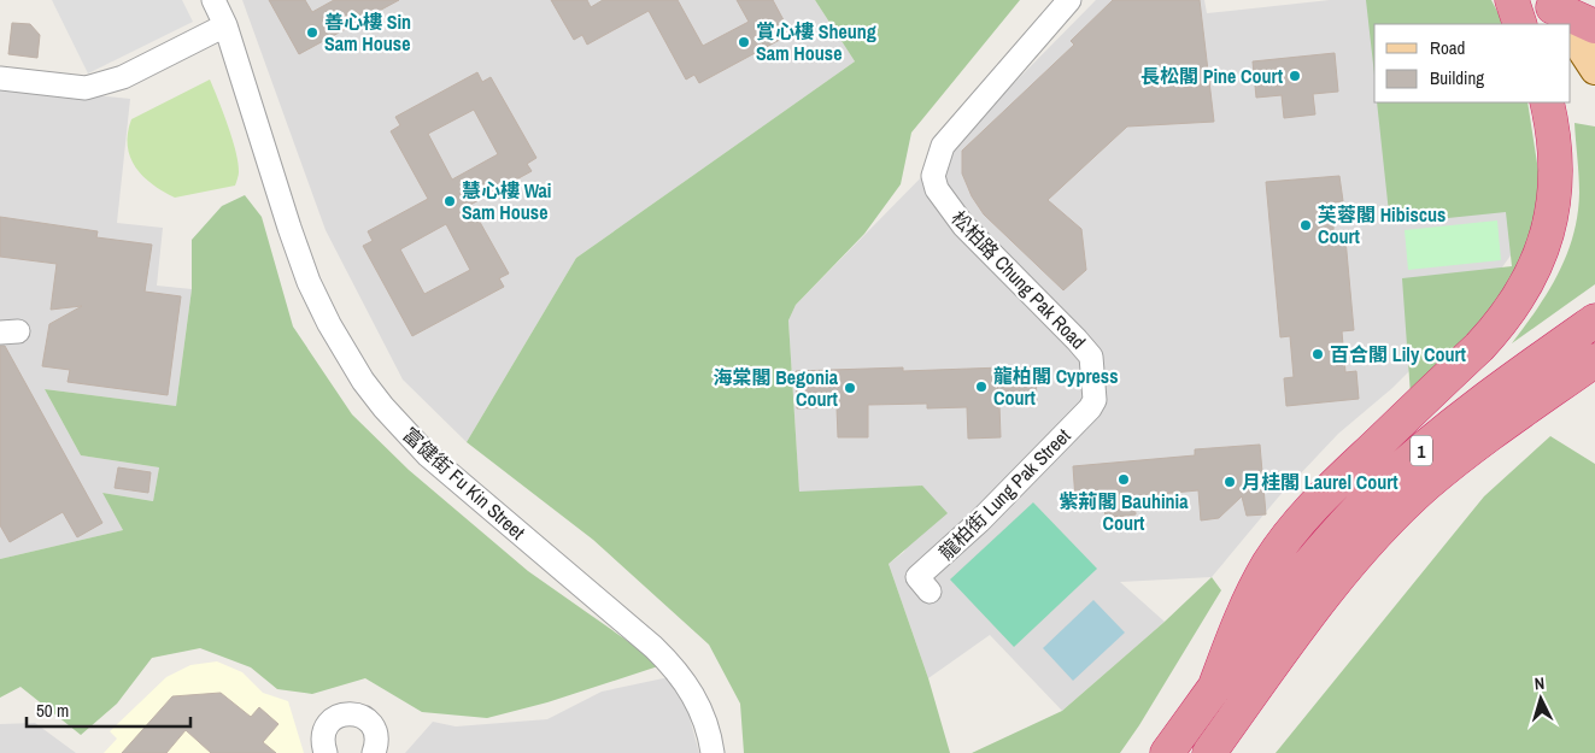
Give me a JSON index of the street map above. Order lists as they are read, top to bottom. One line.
{"streets":{"highway":["1"],"street":["松柏路 Chung Pak Road","富健街 Fu Kin Street","龍柏街 Lung Pak Street"]},"crossings":[["松柏路 Chung Pak Road","龍柏街 Lung Pak Street"]],"places":["善心樓 Sin Sam House","賞心樓 Sheung Sam House","長松閣 Pine Court","慧心樓 Wai Sam House","芙蓉閣 Hibiscus Court","百合閣 Lily Court","龍柏閣 Cypress Court","海棠閣 Begonia Court","紫荊閣 Bauhinia Court","月桂閣 Laurel Court"],"legend":["Road","Building"],"scale_bar":"50 m","north":"top"}
